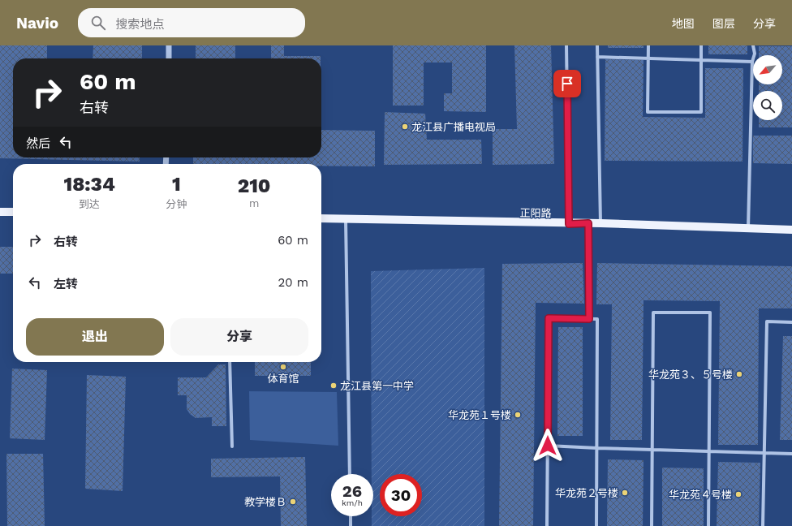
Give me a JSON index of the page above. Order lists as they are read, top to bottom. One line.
{"streets":{"main road":["正阳路"]},"places":["龙江县广播电视局","体育馆","华龙苑３、５号楼","龙江县第一中学","华龙苑１号楼","华龙苑２号楼","华龙苑４号楼","教学楼Ｂ"],"north":"bottom left","page":{"header":"Navio","search":"搜索地点","nav":["地图","图层","分享"],"turn":["60 m","右转"],"then":"然后","eta":["18:34","到达","1","分钟","210","m"],"list":[{"name":"右转","value":"60 m"},{"name":"左转","value":"20 m"}],"buttons":["退出","分享"],"speed":"26 km/h","limit":"30"}}
